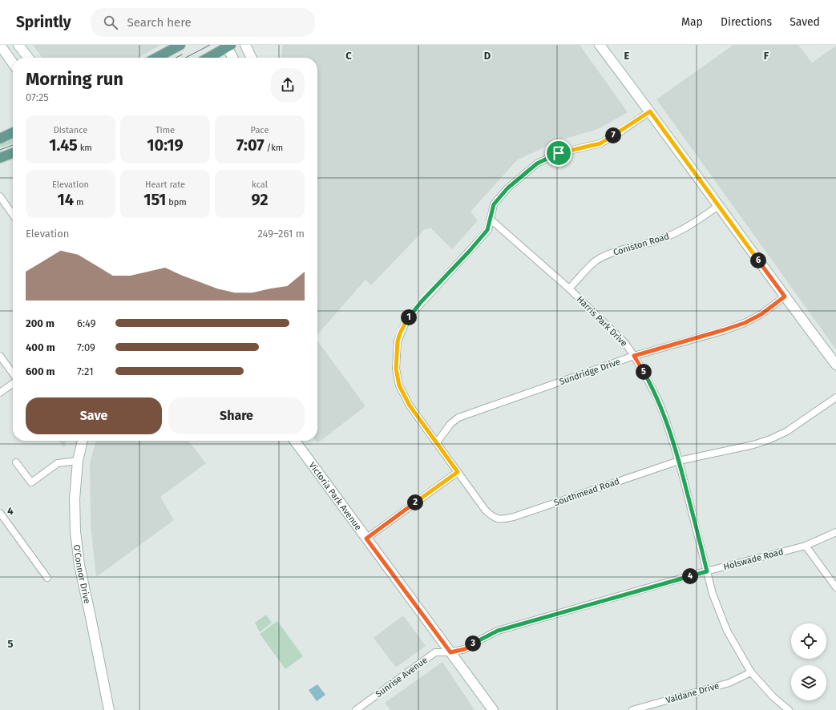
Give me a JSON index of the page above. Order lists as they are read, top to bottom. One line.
{"streets":{"main road":["Victoria Park Avenue","O'Connor Drive"],"street":["Coniston Road","Harris Park Drive","Sundridge Drive","Southmead Road","Holswade Road","Sunrise Avenue","Valdane Drive"]},"crossings":[["Coniston Road","Harris Park Drive"],["Harris Park Drive","Sundridge Drive"],["Harris Park Drive","Southmead Road"],["Harris Park Drive","Holswade Road"],["Harris Park Drive","Valdane Drive"],["Sundridge Drive","Southmead Road"],["Victoria Park Avenue","Holswade Road"],["Victoria Park Avenue","Sunrise Avenue"],["Holswade Road","Sunrise Avenue"]],"page":{"header":"Sprintly","search":"Search here","nav":["Map","Directions","Saved"],"heading":["Morning run","07:25"],"stats":[["Distance","1.45 km"],["Time","10:19"],["Pace","7:07 /km"],["Elevation","14 m"],["Heart rate","151 bpm"],["kcal","92"]],"pins":["7","6","1","5","2","4","3"],"chart":["Elevation","249–261 m"],"list":[{"name":"200 m","note":"6:49"},{"name":"400 m","note":"7:09"},{"name":"600 m","note":"7:21"}],"buttons":["Save","Share"]},"grid":{"columns":["C","D","E","F"],"rows":["4","5"]}}
